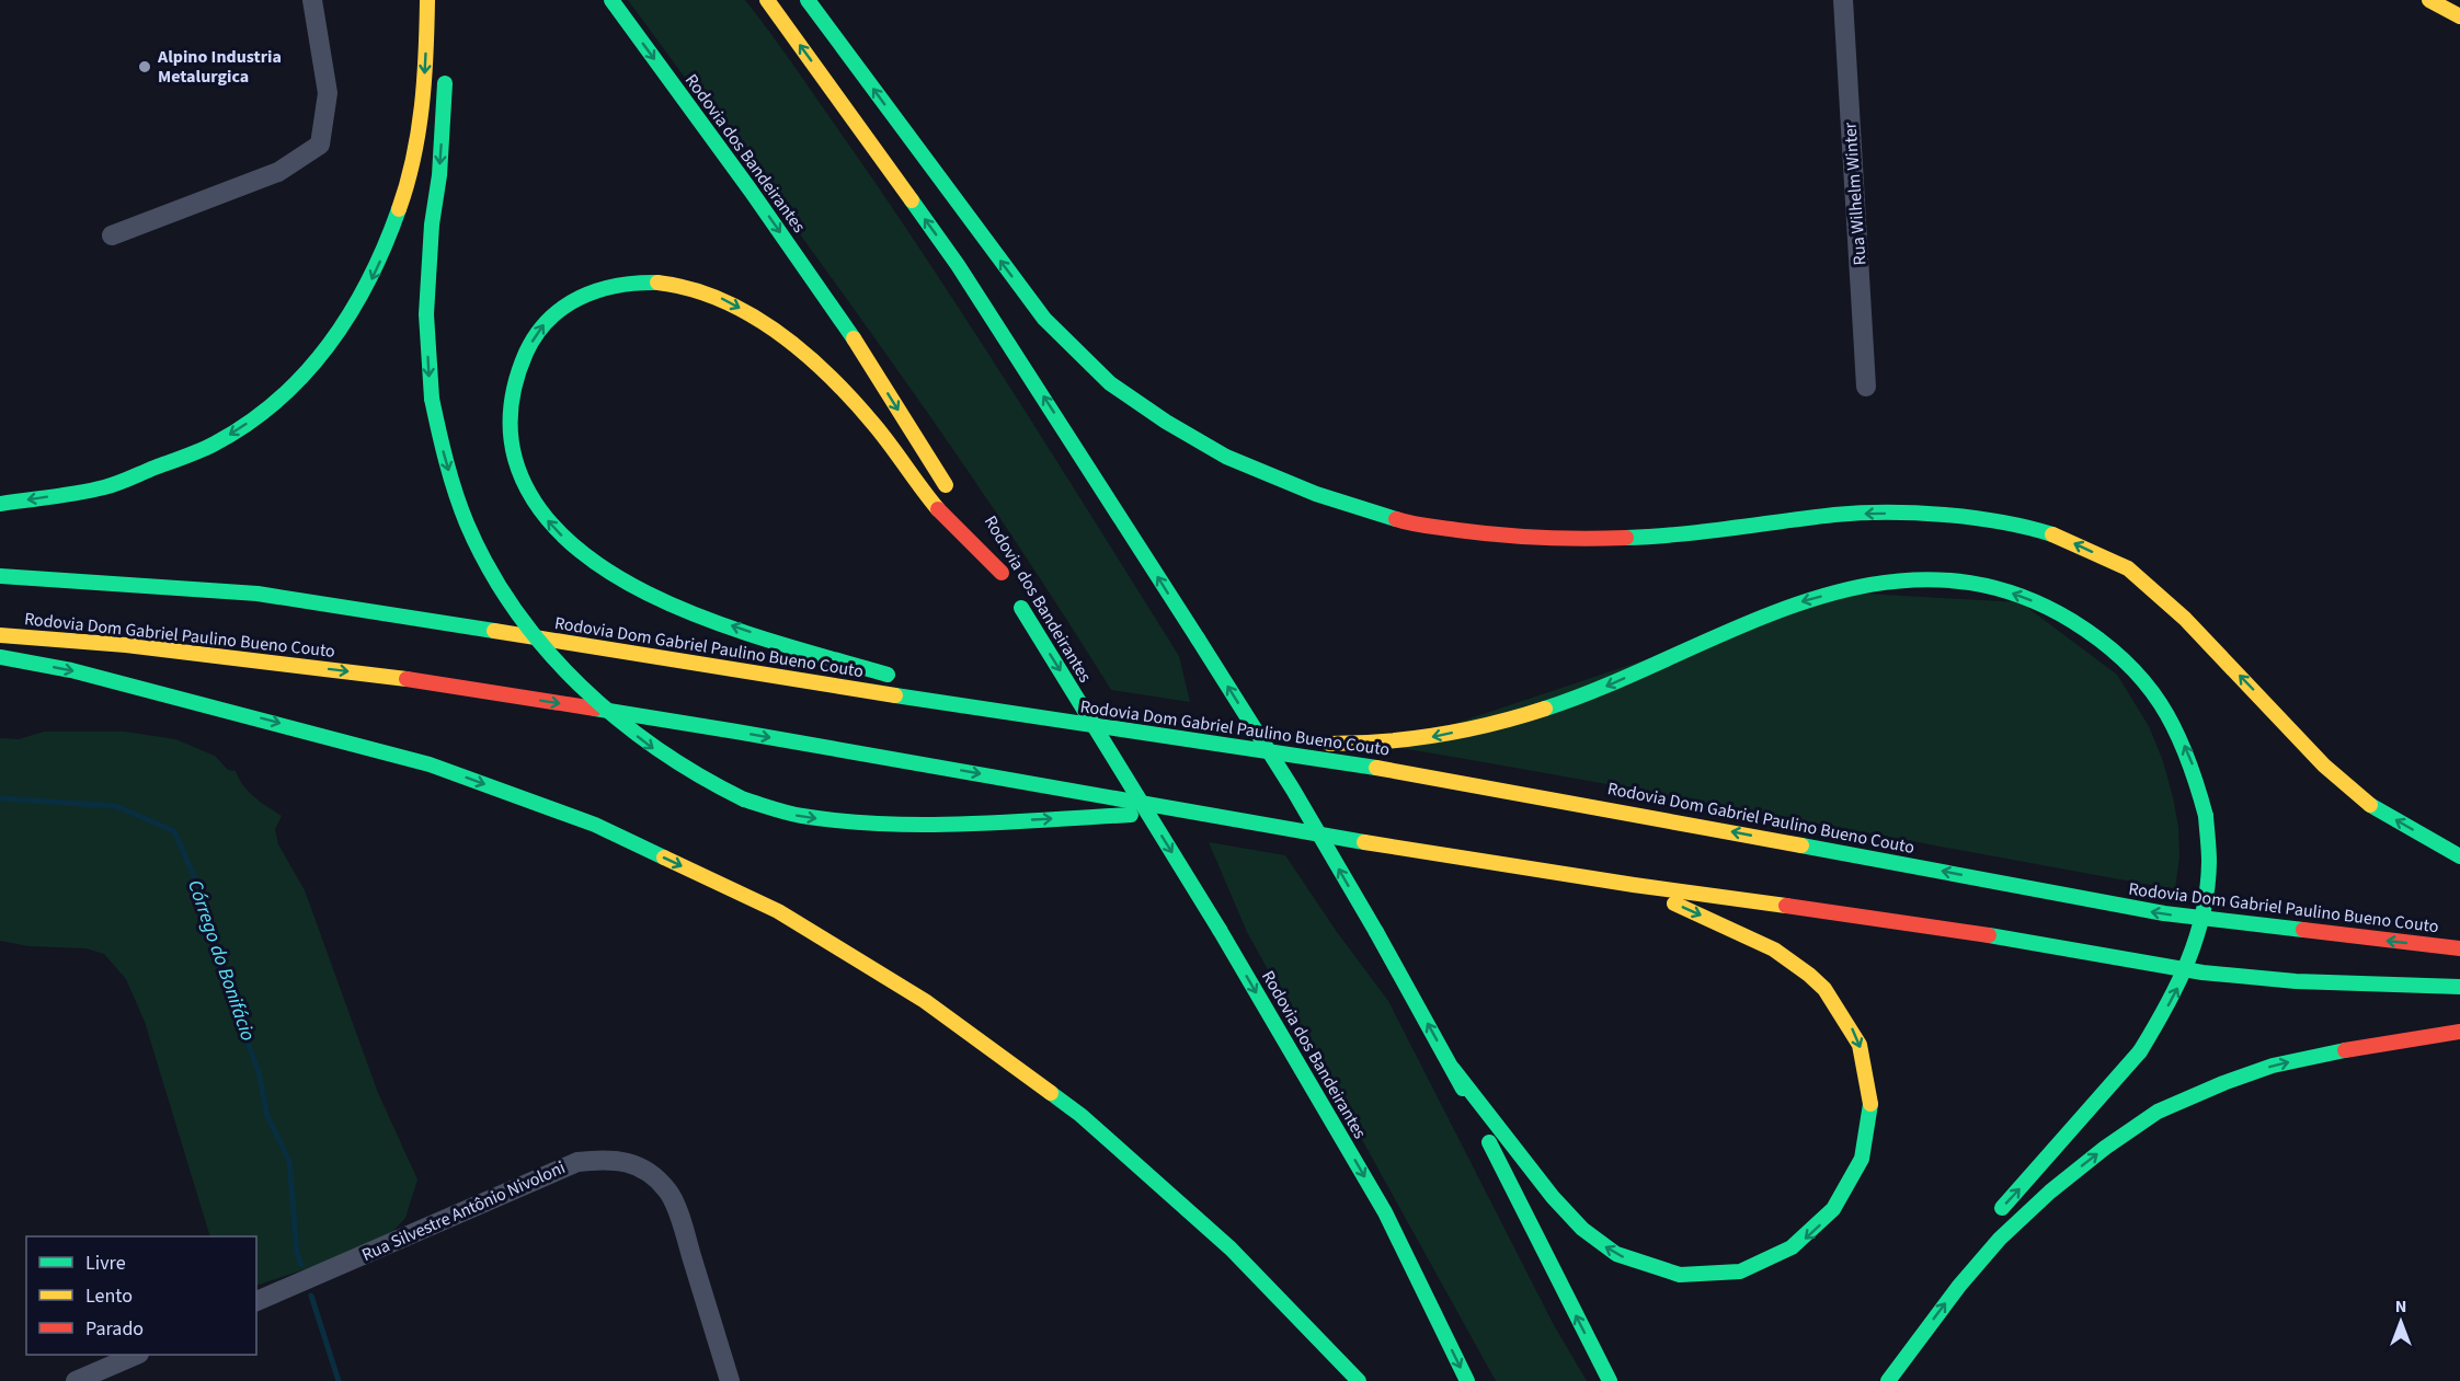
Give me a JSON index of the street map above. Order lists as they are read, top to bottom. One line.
{"streets":{"main road":["Rodovia dos Bandeirantes","Rodovia Dom Gabriel Paulino Bueno Couto"],"street":["Rua Wilhelm Winter","Rua Silvestre Antônio Nivoloni"]},"water":["Córrego do Bonifácio"],"places":["Alpino Industria Metalurgica"],"legend":["Livre","Lento","Parado"],"north":"top"}
